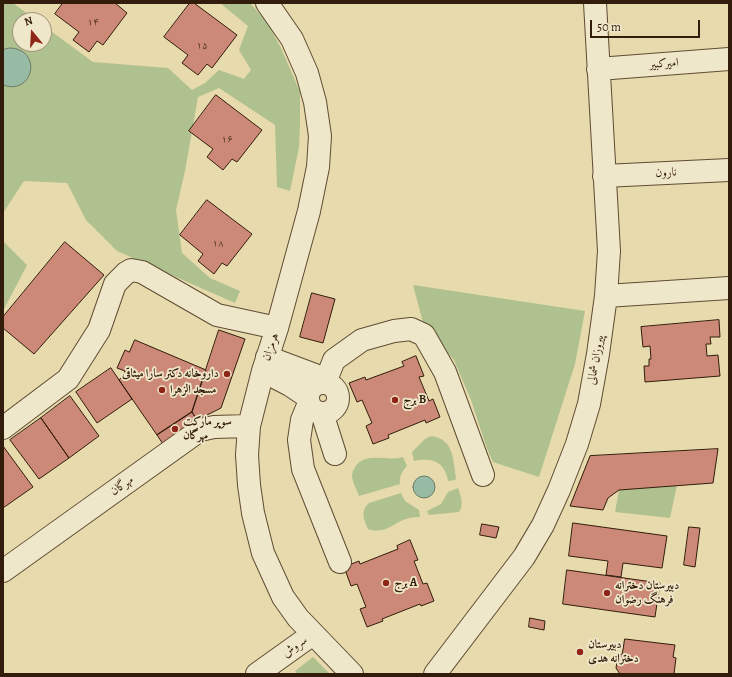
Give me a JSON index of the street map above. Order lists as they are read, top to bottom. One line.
{"streets":{"street":["امیرکبیر","نارون","هرمزان","پیروزان شمالی","مهرگان","سروش"]},"crossings":[["امیرکبیر","پیروزان شمالی"],["نارون","پیروزان شمالی"],["هرمزان","مهرگان"],["هرمزان","سروش"]],"places":["داروخانه دکتر سارا میثاقی","مسجد الزهرا","برج B","سوپر مارکت مهرگان","برج A","دبیرستان دخترانه فرهنگ رضوان","دبیرستان دخترانه هدی"],"house_numbers":["۱۴","۱۵","۱۶","۱۸"],"scale_bar":"50 m","north":"top"}
